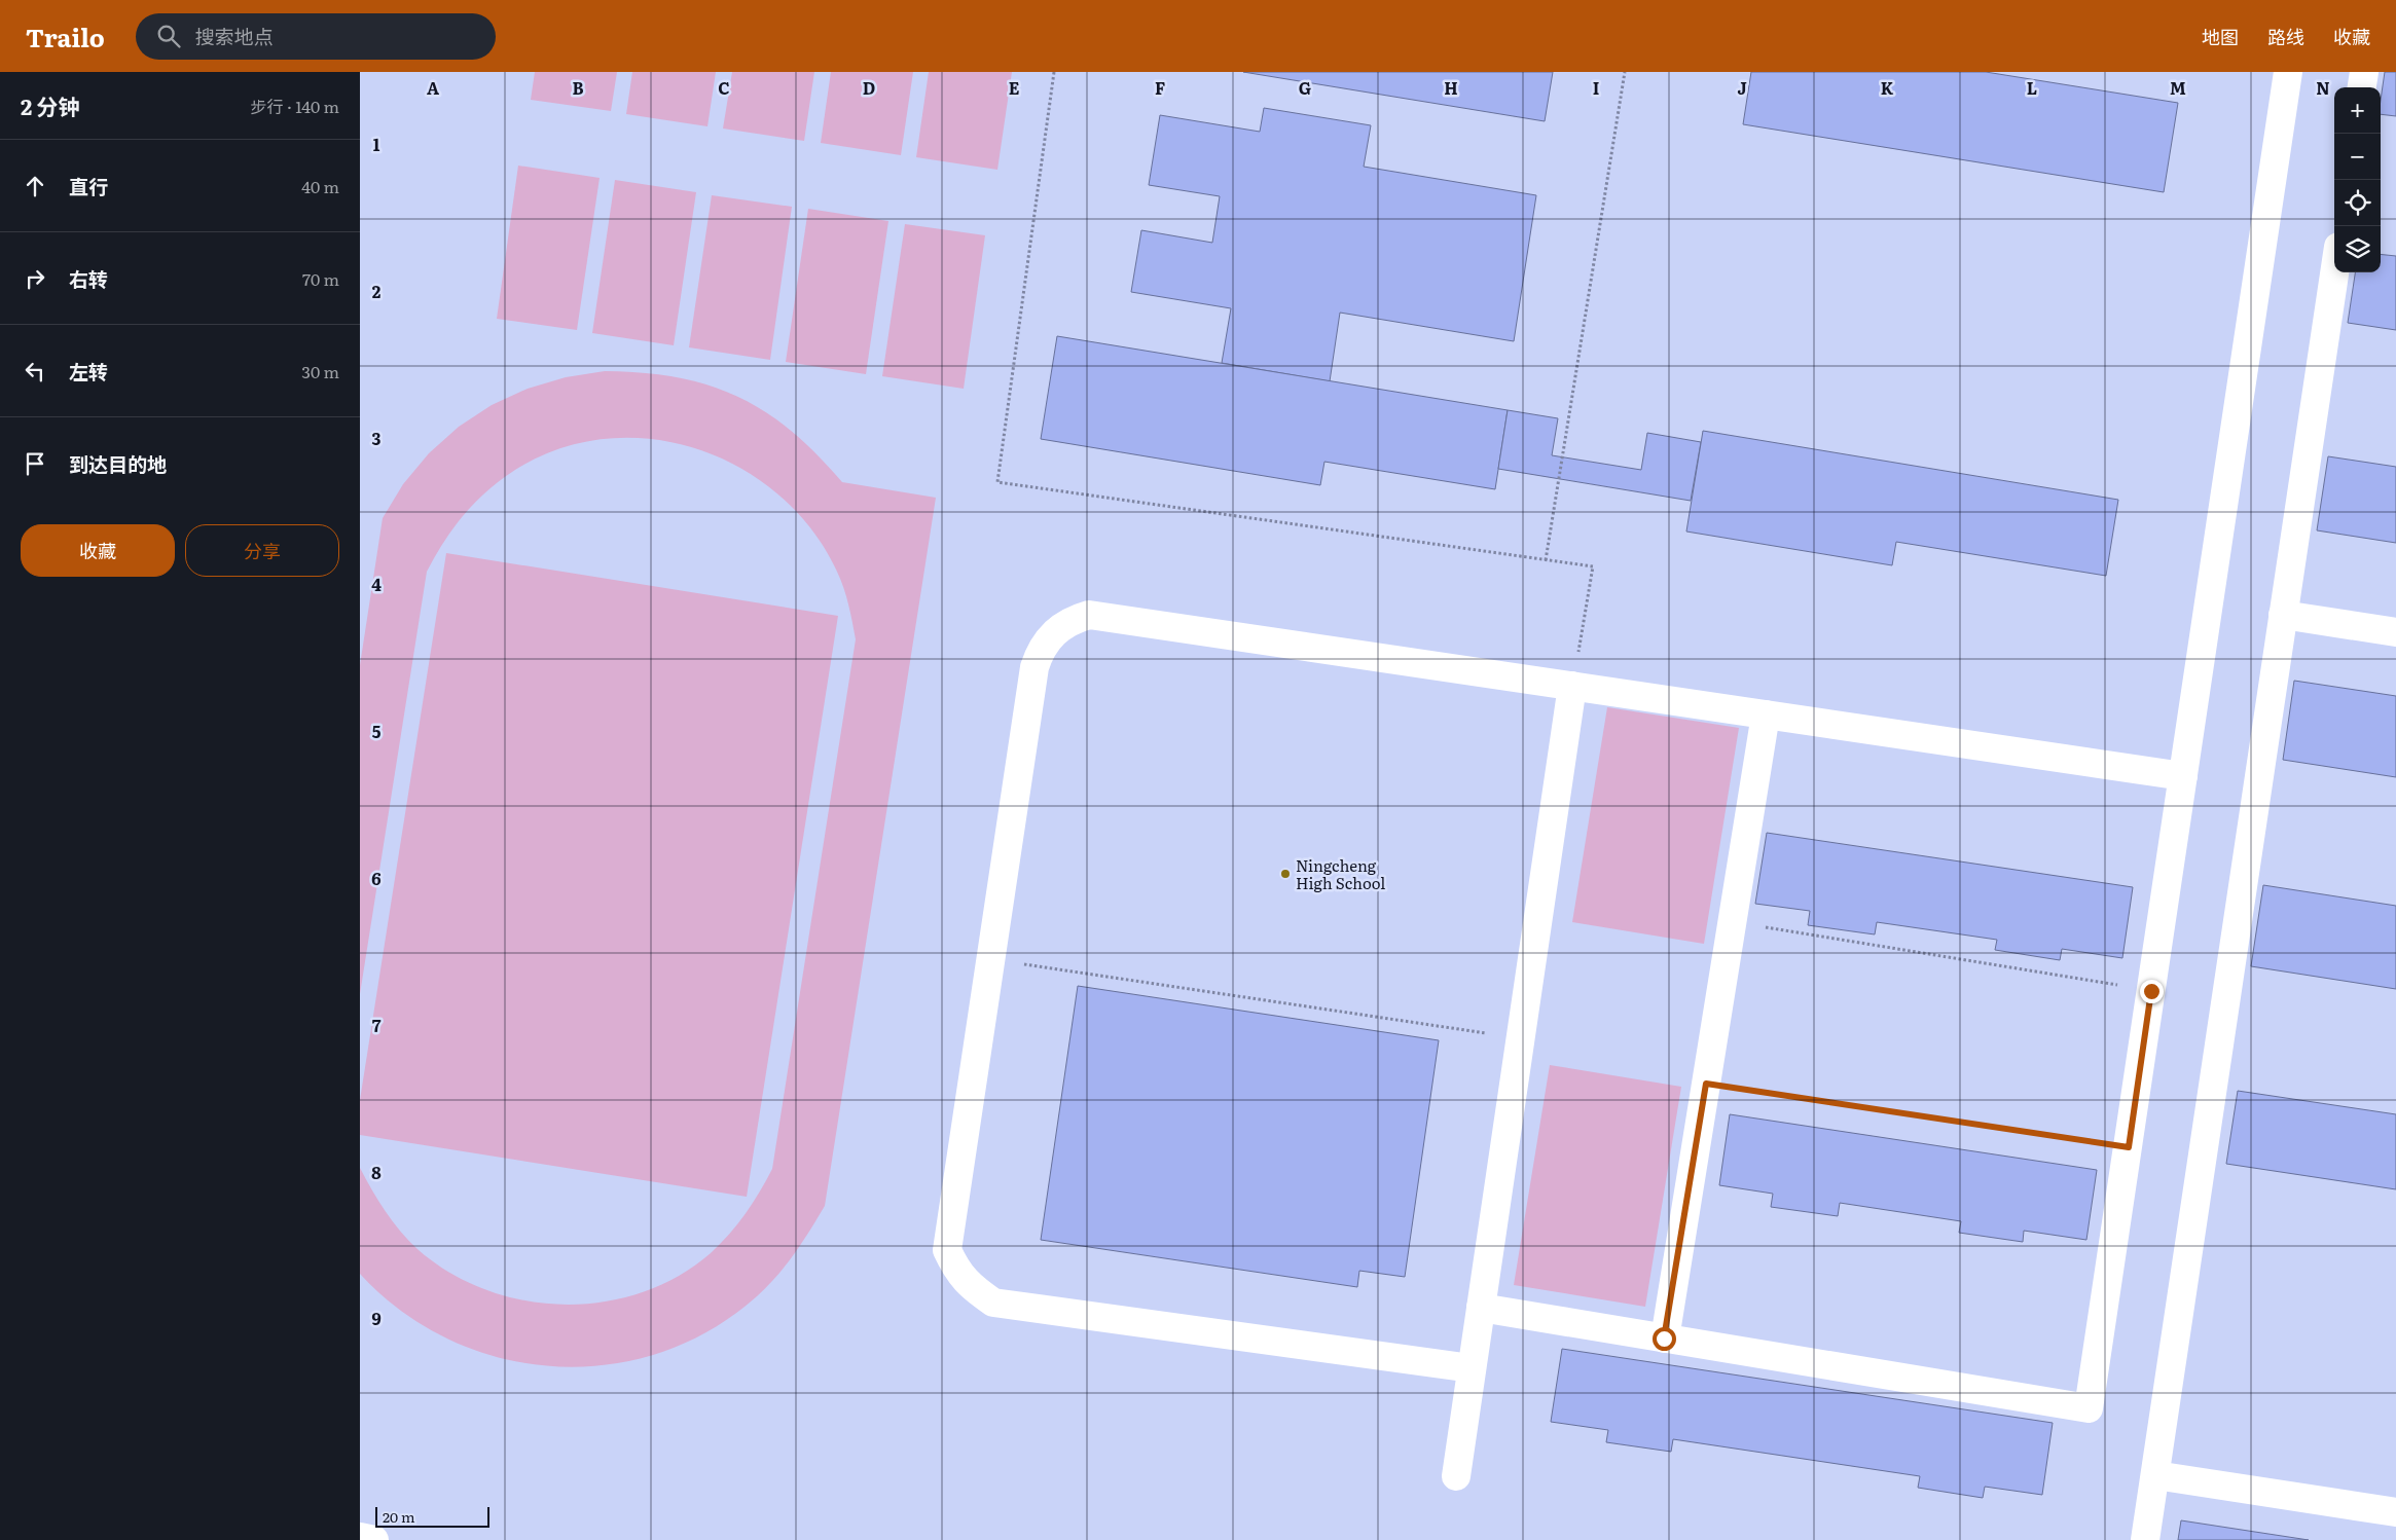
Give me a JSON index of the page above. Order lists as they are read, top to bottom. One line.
{"places":["Ningcheng High School"],"scale_bar":"20 m","page":{"header":"Trailo","search":"搜索地点","nav":["地图","路线","收藏"],"heading":["2 分钟","步行 · 140 m"],"map_buttons":["+","−"],"list":[["直行","40 m"],["右转","70 m"],["左转","30 m"],"到达目的地"],"buttons":["收藏","分享"],"scale":"20 m"},"grid":{"columns":["A","B","C","D","E","F","G","H","I","J","K","L","M","N"],"rows":["1","2","3","4","5","6","7","8","9"]}}
